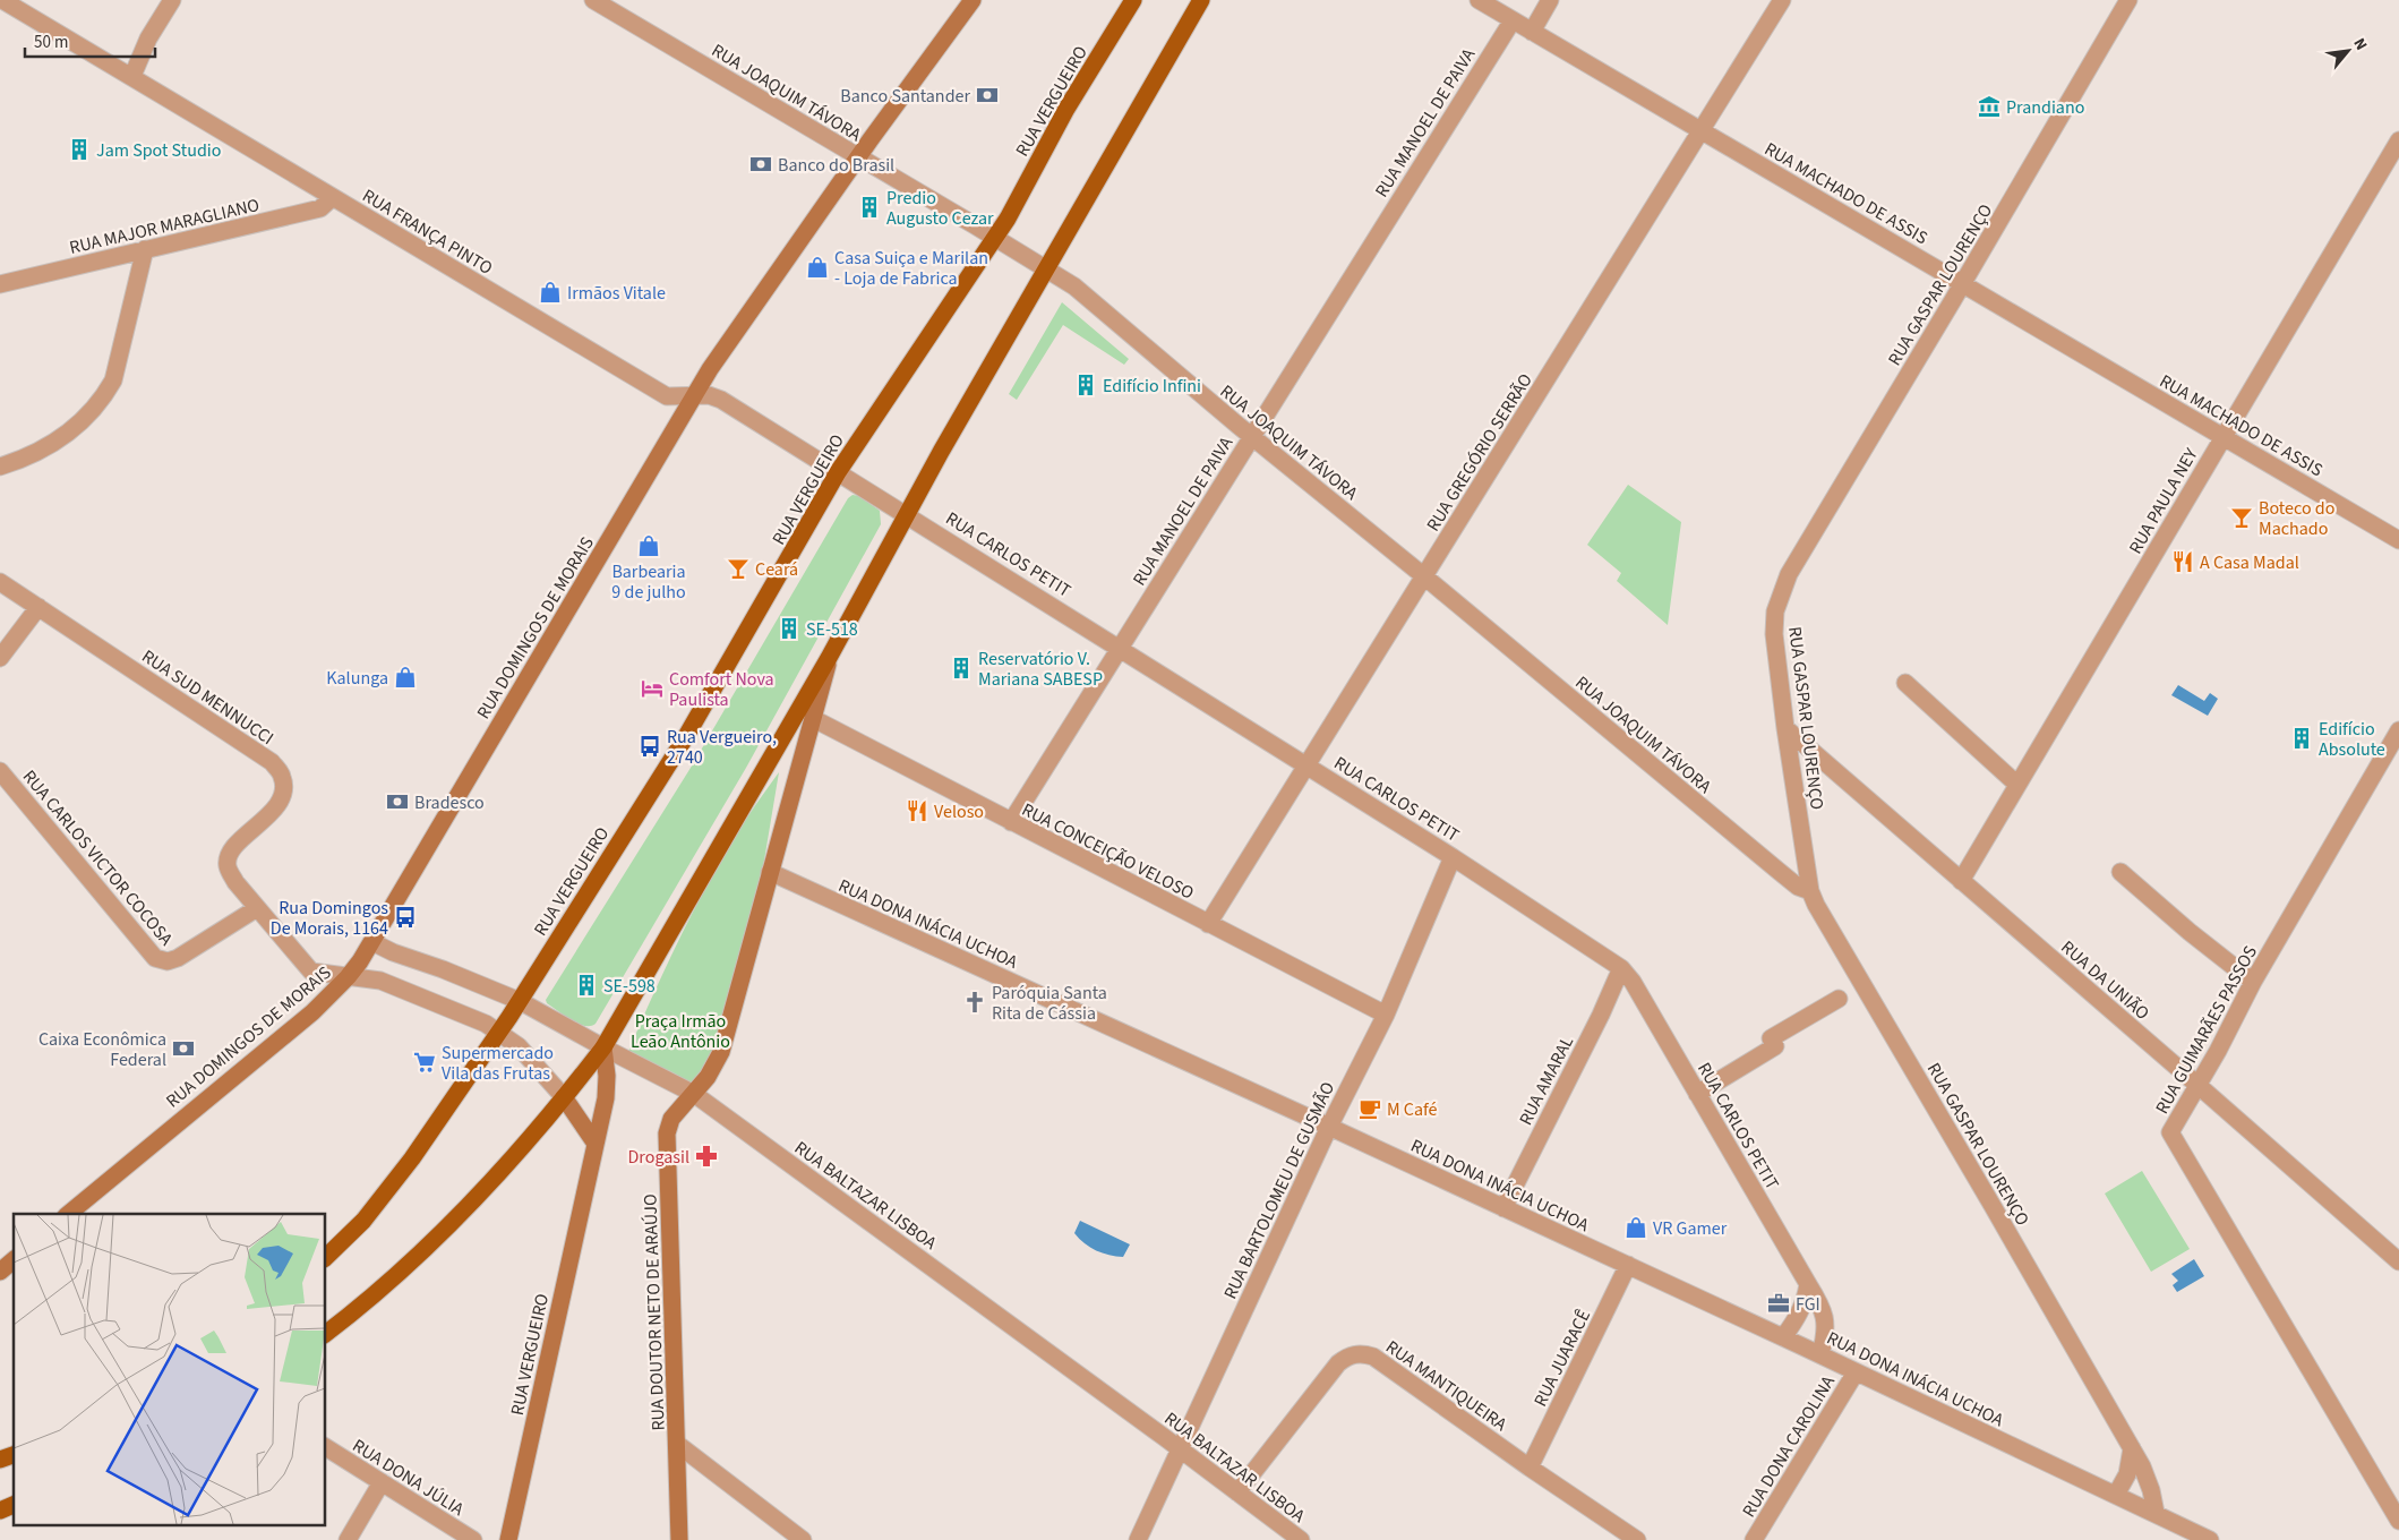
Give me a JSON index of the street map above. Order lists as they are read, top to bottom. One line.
{"streets":{"main road":["RUA VERGUEIRO"],"street":["RUA JOAQUIM TÁVORA","RUA MANOEL DE PAIVA","RUA MACHADO DE ASSIS","RUA MAJOR MARAGLIANO","RUA FRANÇA PINTO","RUA GASPAR LOURENÇO","RUA GREGÓRIO SERRÃO","RUA PAULA NEY","RUA CARLOS PETIT","RUA DOMINGOS DE MORAIS","RUA SUD MENNUCCI","RUA CONCEIÇÃO VELOSO","RUA CARLOS VICTOR COCOSA","RUA DONA INÁCIA UCHOA","RUA DA UNIÃO","RUA GUIMARÃES PASSOS","RUA AMARAL","RUA BARTOLOMEU DE GUSMÃO","RUA BALTAZAR LISBOA","RUA DOUTOR NETO DE ARAÚJO","RUA JUARACÊ","RUA MANTIQUEIRA","RUA DONA CAROLINA","RUA DONA JÚLIA"]},"crossings":[["RUA JOAQUIM TÁVORA","RUA VERGUEIRO"],["RUA JOAQUIM TÁVORA","RUA MANOEL DE PAIVA"],["RUA JOAQUIM TÁVORA","RUA GASPAR LOURENÇO"],["RUA JOAQUIM TÁVORA","RUA GREGÓRIO SERRÃO"],["RUA JOAQUIM TÁVORA","RUA DOMINGOS DE MORAIS"],["RUA VERGUEIRO","RUA FRANÇA PINTO"],["RUA VERGUEIRO","RUA CARLOS PETIT"],["RUA VERGUEIRO","RUA SUD MENNUCCI"],["RUA VERGUEIRO","RUA BALTAZAR LISBOA"],["RUA MANOEL DE PAIVA","RUA MACHADO DE ASSIS"],["RUA MANOEL DE PAIVA","RUA CARLOS PETIT"],["RUA MANOEL DE PAIVA","RUA CONCEIÇÃO VELOSO"],["RUA MACHADO DE ASSIS","RUA GASPAR LOURENÇO"],["RUA MACHADO DE ASSIS","RUA GREGÓRIO SERRÃO"],["RUA MACHADO DE ASSIS","RUA PAULA NEY"],["RUA MAJOR MARAGLIANO","RUA FRANÇA PINTO"],["RUA FRANÇA PINTO","RUA CARLOS PETIT"],["RUA FRANÇA PINTO","RUA DOMINGOS DE MORAIS"],["RUA GASPAR LOURENÇO","RUA DONA INÁCIA UCHOA"],["RUA GASPAR LOURENÇO","RUA DA UNIÃO"],["RUA GREGÓRIO SERRÃO","RUA CARLOS PETIT"],["RUA GREGÓRIO SERRÃO","RUA CONCEIÇÃO VELOSO"],["RUA PAULA NEY","RUA DA UNIÃO"],["RUA CARLOS PETIT","RUA DONA INÁCIA UCHOA"],["RUA CARLOS PETIT","RUA AMARAL"],["RUA CARLOS PETIT","RUA BARTOLOMEU DE GUSMÃO"],["RUA DOMINGOS DE MORAIS","RUA SUD MENNUCCI"],["RUA DOMINGOS DE MORAIS","RUA BALTAZAR LISBOA"],["RUA SUD MENNUCCI","RUA CARLOS VICTOR COCOSA"],["RUA CONCEIÇÃO VELOSO","RUA BARTOLOMEU DE GUSMÃO"],["RUA DONA INÁCIA UCHOA","RUA AMARAL"],["RUA DONA INÁCIA UCHOA","RUA BARTOLOMEU DE GUSMÃO"],["RUA DONA INÁCIA UCHOA","RUA DOUTOR NETO DE ARAÚJO"],["RUA DONA INÁCIA UCHOA","RUA JUARACÊ"],["RUA DONA INÁCIA UCHOA","RUA DONA CAROLINA"],["RUA DA UNIÃO","RUA GUIMARÃES PASSOS"],["RUA BARTOLOMEU DE GUSMÃO","RUA BALTAZAR LISBOA"],["RUA BALTAZAR LISBOA","RUA DOUTOR NETO DE ARAÚJO"],["RUA BALTAZAR LISBOA","RUA MANTIQUEIRA"],["RUA JUARACÊ","RUA MANTIQUEIRA"]],"parks":["Praça Irmão Leão Antônio"],"places":{"bank":["Banco Santander","Banco do Brasil","Bradesco","Caixa Econômica Federal"],"museum":["Prandiano"],"building":["Jam Spot Studio","Predio Augusto Cezar","Edifício Infini","SE-518","Reservatório V. Mariana SABESP","Edifício Absolute","SE-598"],"shop":["Casa Suiça e Marilan - Loja de Fabrica","Irmãos Vitale","Barbearia 9 de julho","Kalunga","VR Gamer"],"bar":["Boteco do Machado","Ceará"],"restaurant":["A Casa Madal","Veloso"],"hotel":["Comfort Nova Paulista"],"bus stop":["Rua Vergueiro, 2740","Rua Domingos De Morais, 1164"],"church":["Paróquia Santa Rita de Cássia"],"supermarket":["Supermercado Vila das Frutas"],"cafe":["M Café"],"pharmacy":["Drogasil"],"office":["FGI"]},"scale_bar":"50 m","north":"top right"}
